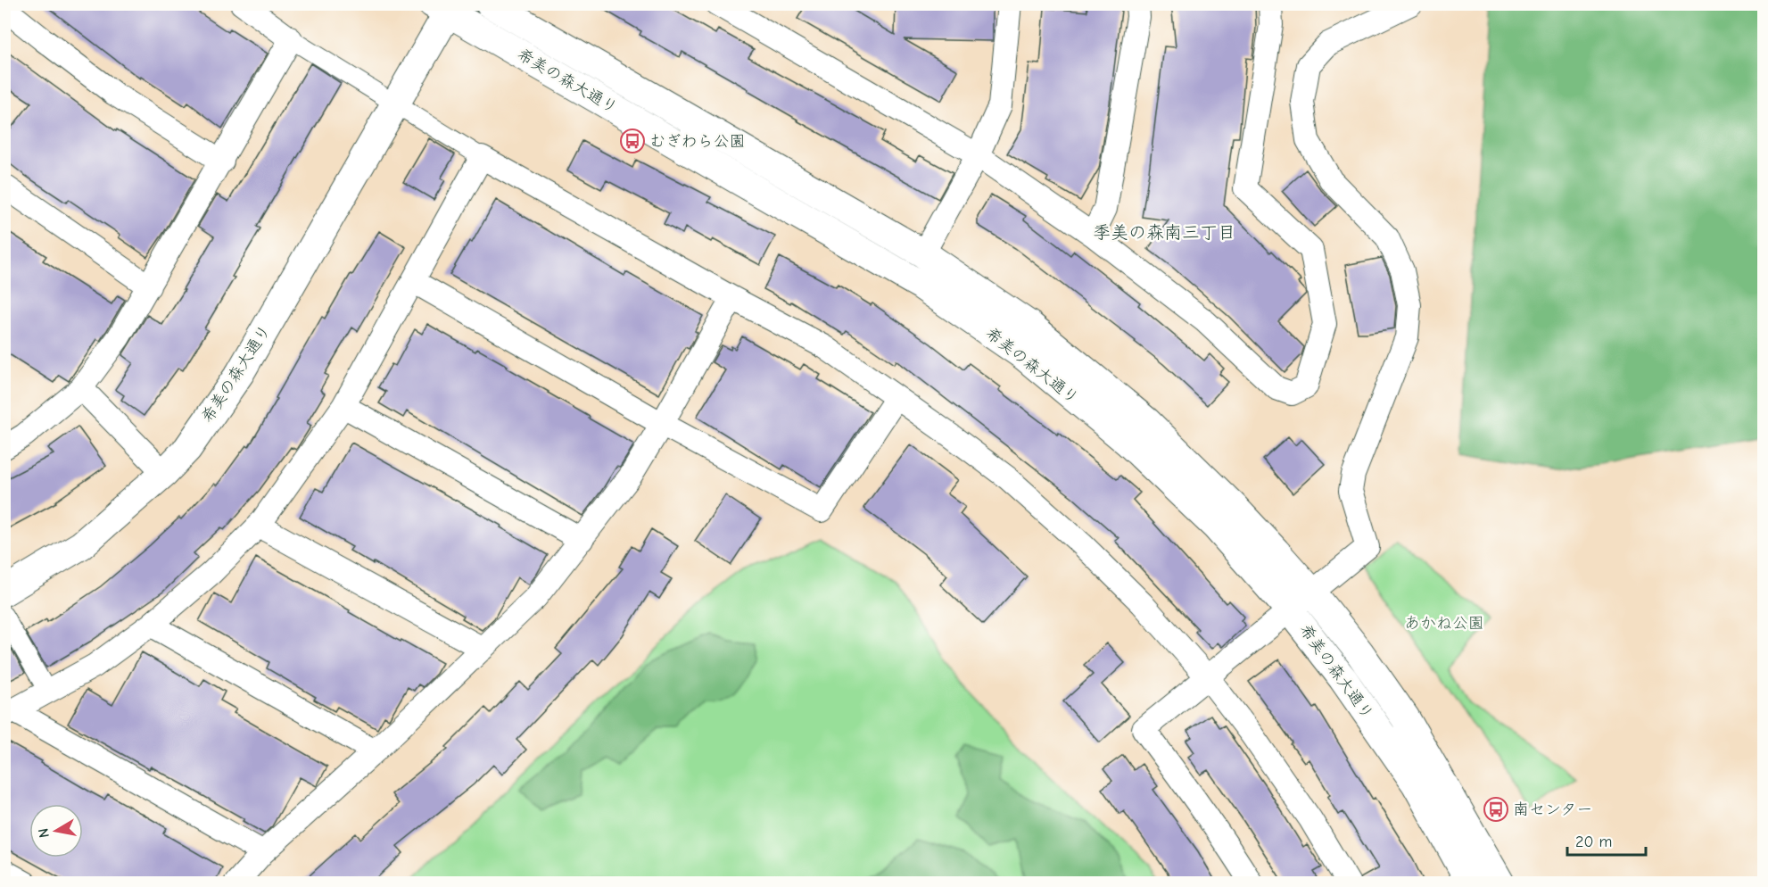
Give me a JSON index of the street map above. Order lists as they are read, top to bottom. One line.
{"streets":{"street":["希美の森大通り"]},"districts":["季美の森南三丁目"],"parks":["あかね公園"],"places":{"bus stop":["むぎわら公園","南センター"]},"scale_bar":"20 m","north":"left"}
